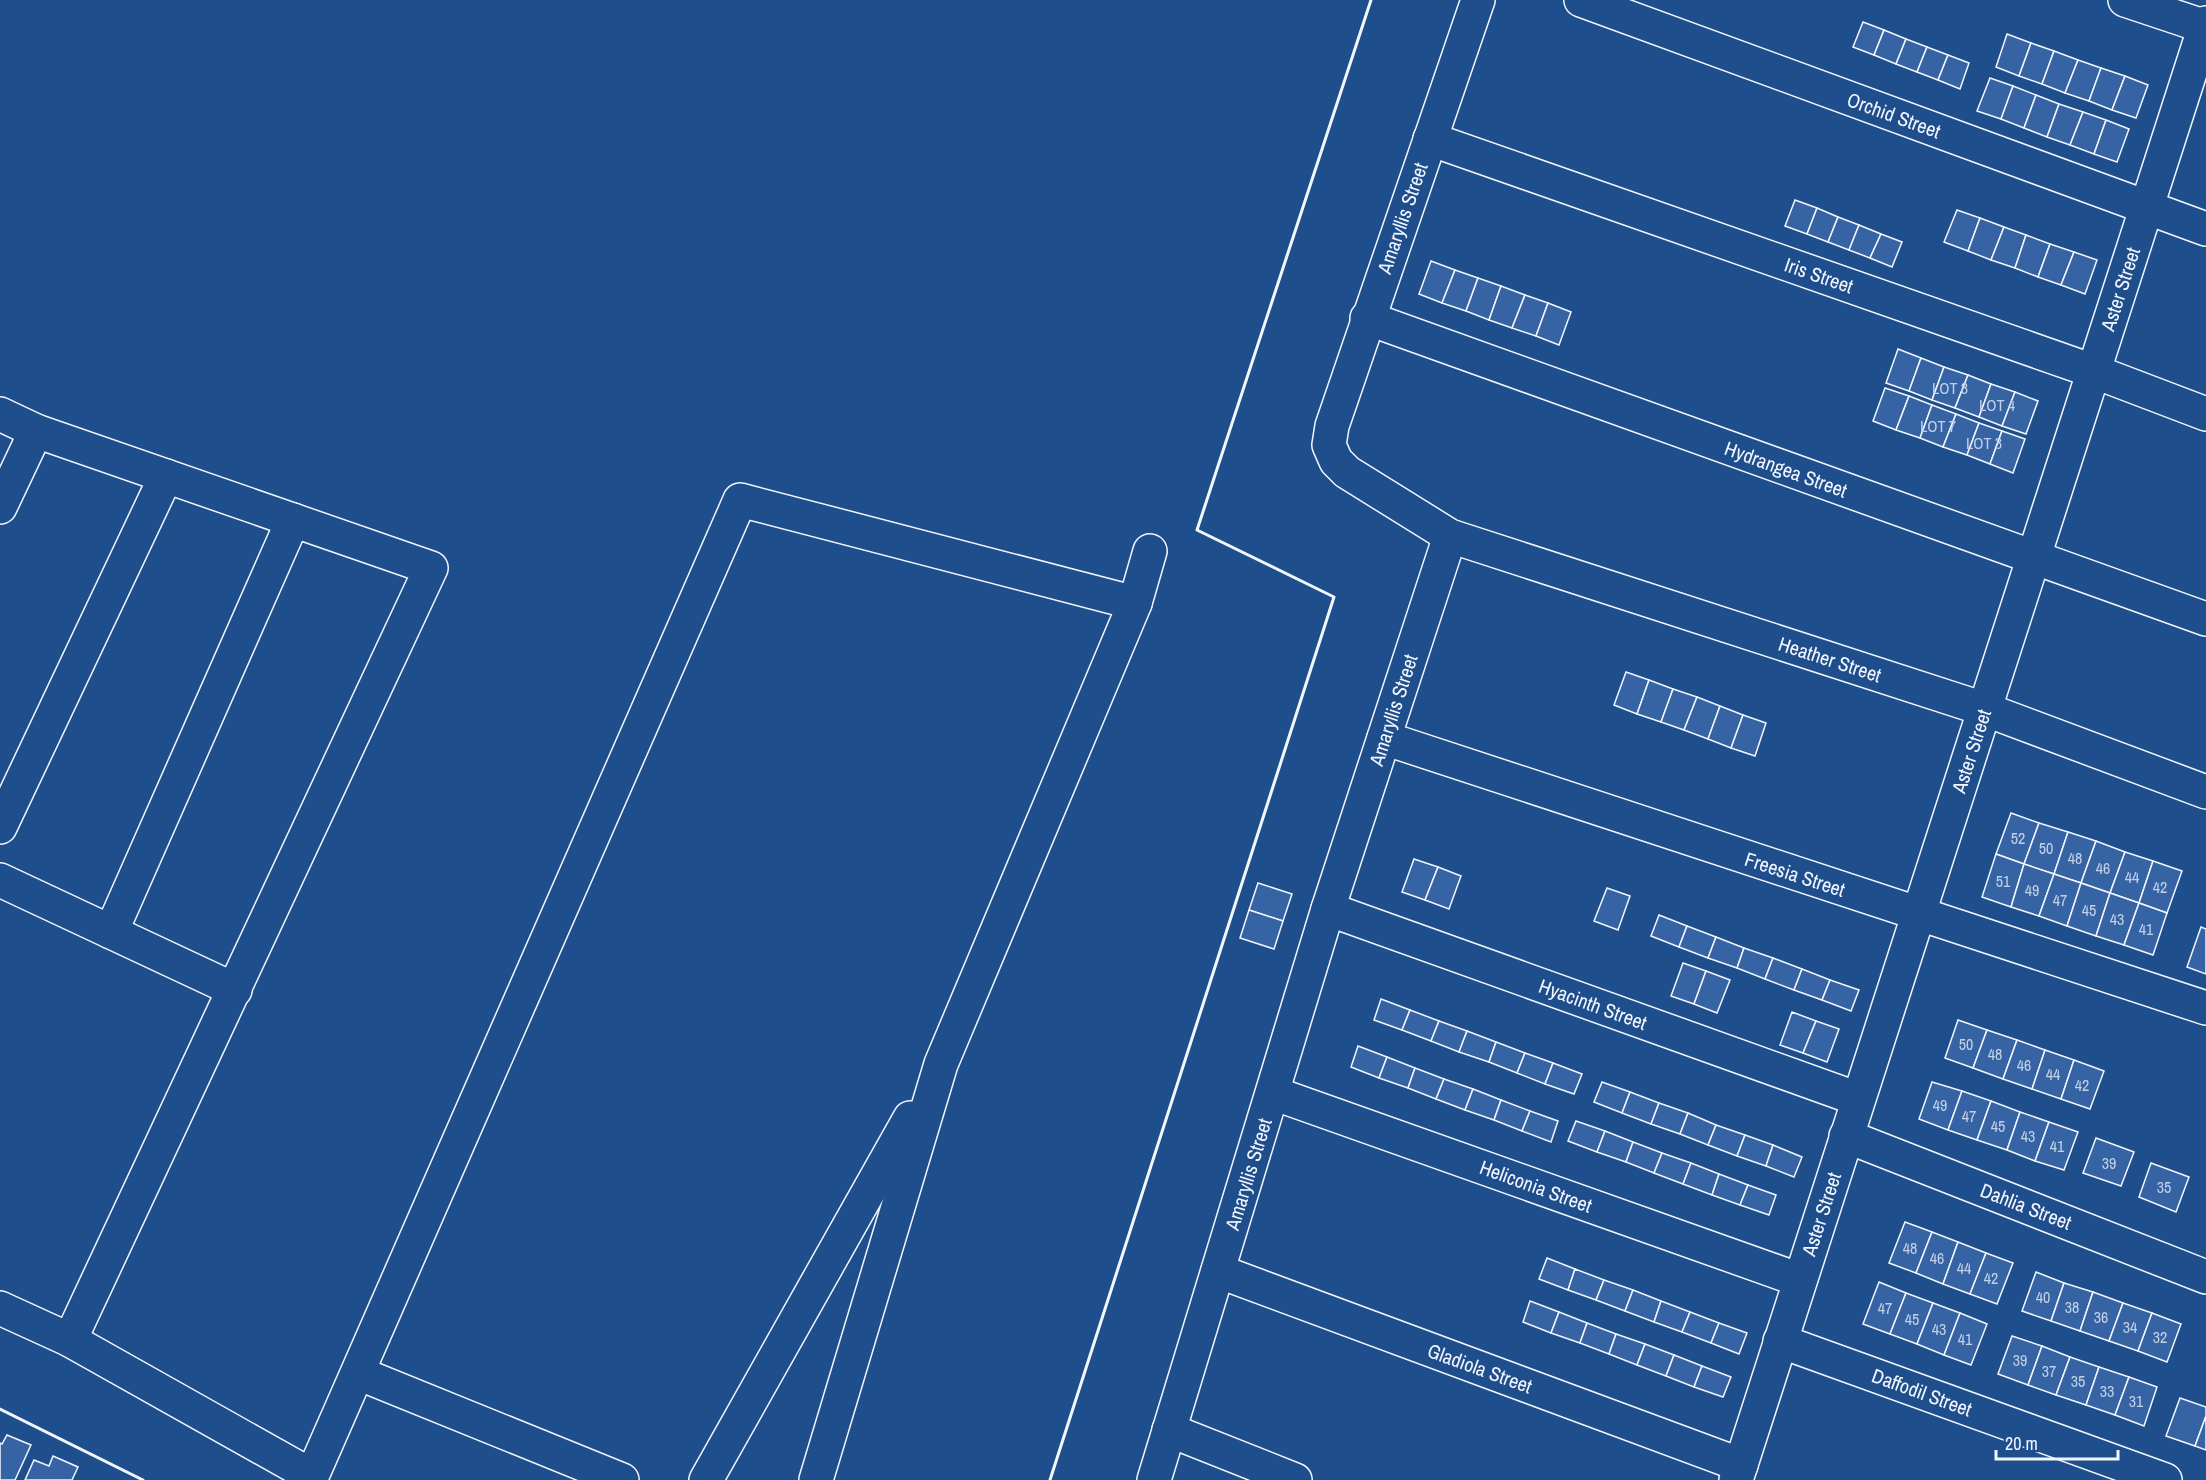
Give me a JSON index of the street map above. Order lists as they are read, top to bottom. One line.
{"streets":{"street":["Orchid Street","Amaryllis Street","Iris Street","Aster Street","Hydrangea Street","Heather Street","Freesia Street","Hyacinth Street","Heliconia Street","Dahlia Street","Gladiola Street","Daffodil Street"]},"crossings":[["Orchid Street","Aster Street"],["Amaryllis Street","Iris Street"],["Amaryllis Street","Hydrangea Street"],["Amaryllis Street","Heather Street"],["Amaryllis Street","Freesia Street"],["Amaryllis Street","Hyacinth Street"],["Amaryllis Street","Heliconia Street"],["Amaryllis Street","Gladiola Street"],["Iris Street","Aster Street"],["Aster Street","Hydrangea Street"],["Aster Street","Heather Street"],["Aster Street","Freesia Street"],["Aster Street","Hyacinth Street"],["Aster Street","Heliconia Street"],["Aster Street","Dahlia Street"],["Aster Street","Gladiola Street"],["Aster Street","Daffodil Street"]],"house_numbers":["LOT 8","LOT 4","LOT 7","LOT 3","52","50","48","46","44","51","42","49","47","45","43","41","50","48","46","44","42","49","47","45","43","41","39","35","48","46","44","42","40","38","47","36","45","34","43","32","41","39","37","35","33","31"],"scale_bar":"20 m"}
